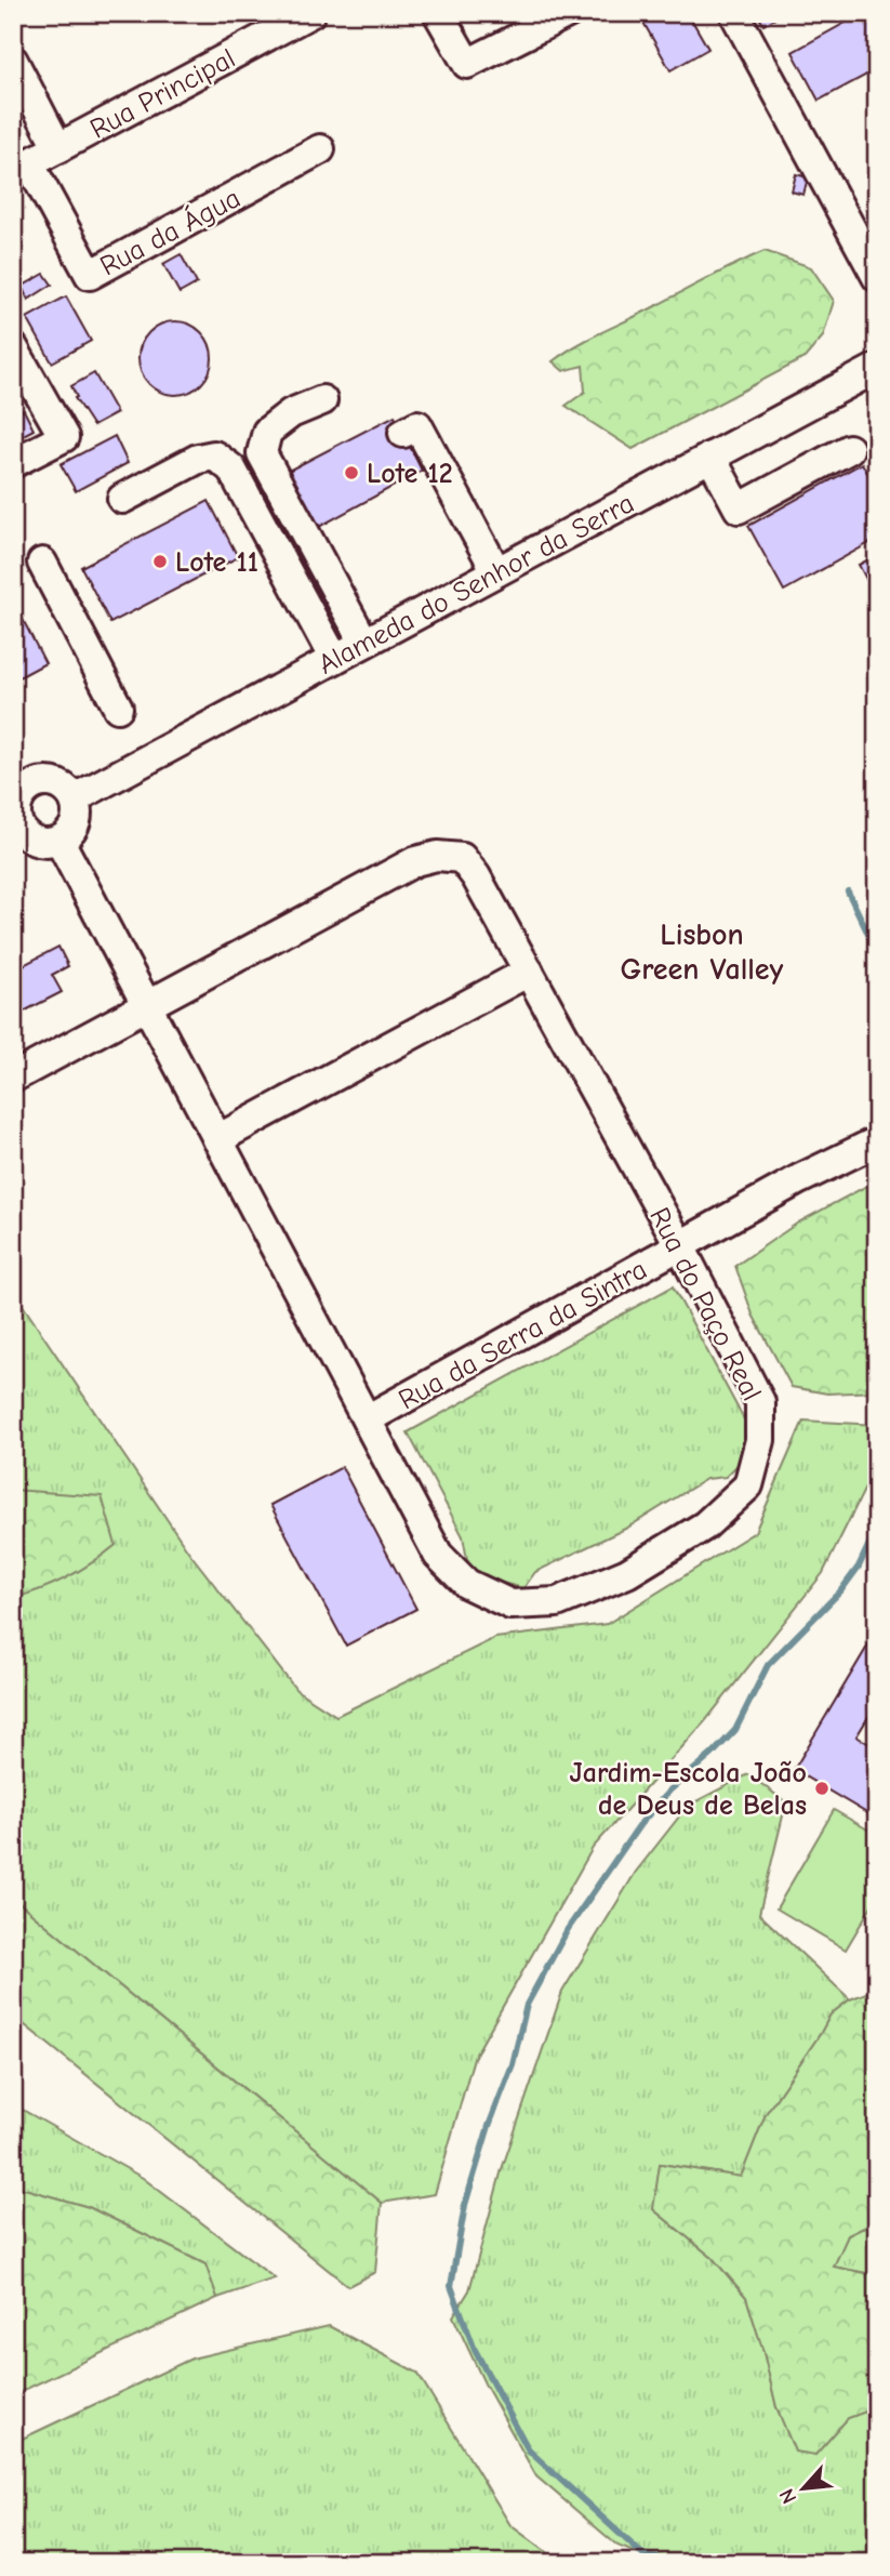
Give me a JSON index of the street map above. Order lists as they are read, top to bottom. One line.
{"streets":{"street":["Rua Principal","Rua da Água","Alameda do Senhor da Serra","Rua do Paço Real","Rua da Serra da Sintra"]},"crossings":[["Rua Principal","Rua da Água"],["Alameda do Senhor da Serra","Rua do Paço Real"],["Rua do Paço Real","Rua da Serra da Sintra"]],"districts":["Lisbon Green Valley"],"places":["Lote 12","Lote 11","Jardim-Escola João de Deus de Belas"],"north":"bottom left"}
